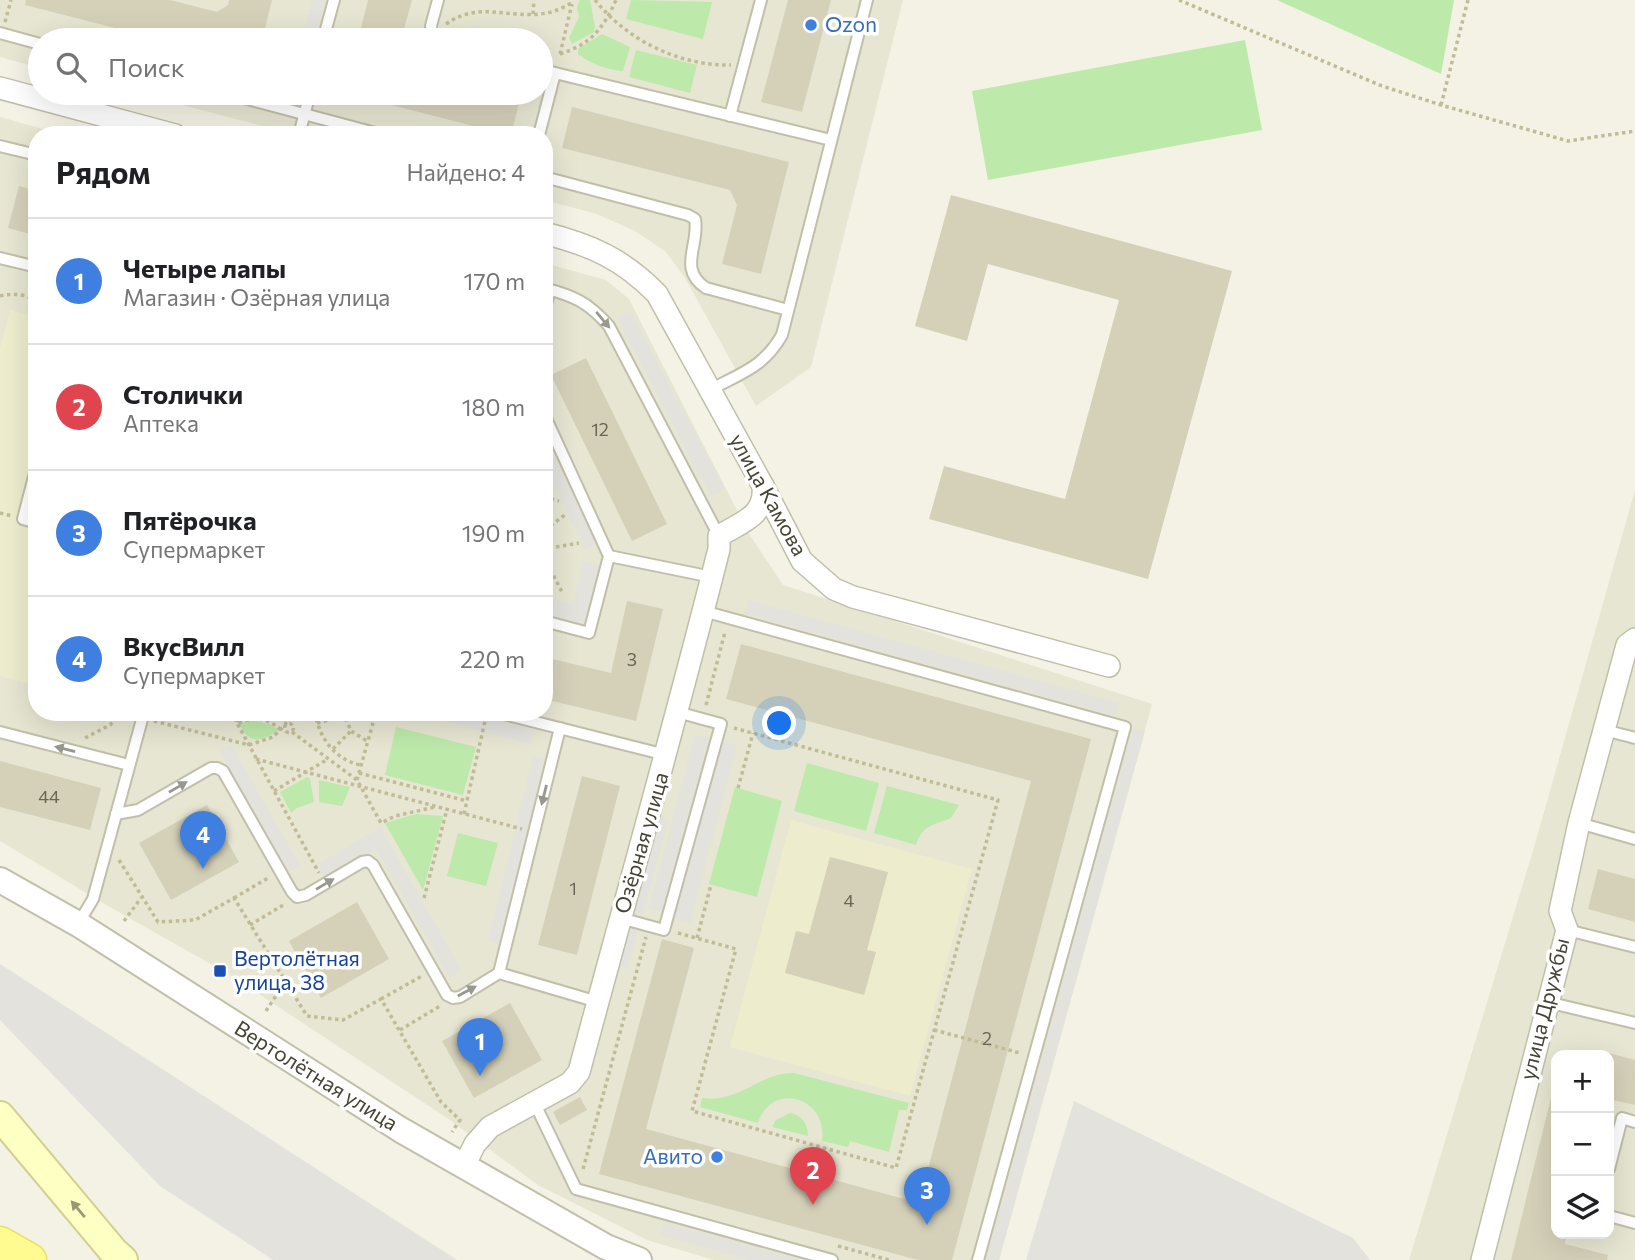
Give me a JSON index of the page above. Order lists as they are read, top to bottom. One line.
{"streets":{"street":["улица Камова","Озёрная улица","улица Дружбы","Вертолётная улица"]},"crossings":[["Озёрная улица","Вертолётная улица"]],"places":{"other":["Ozon","Авито"],"transit":["Вертолётная улица, 38"]},"house_numbers":["12","3","44","1","4","2"],"page":{"search":"Поиск","heading":["Рядом","Найдено: 4"],"list":[{"mark":"1","name":"Четыре лапы","note":"Магазин · Озёрная улица","value":"170 m"},{"mark":"2","name":"Столички","note":"Аптека","value":"180 m"},{"mark":"3","name":"Пятёрочка","note":"Супермаркет","value":"190 m"},{"mark":"4","name":"ВкусВилл","note":"Супермаркет","value":"220 m"}],"pins":["4","1","2","3"],"map_buttons":["+","−"]}}
